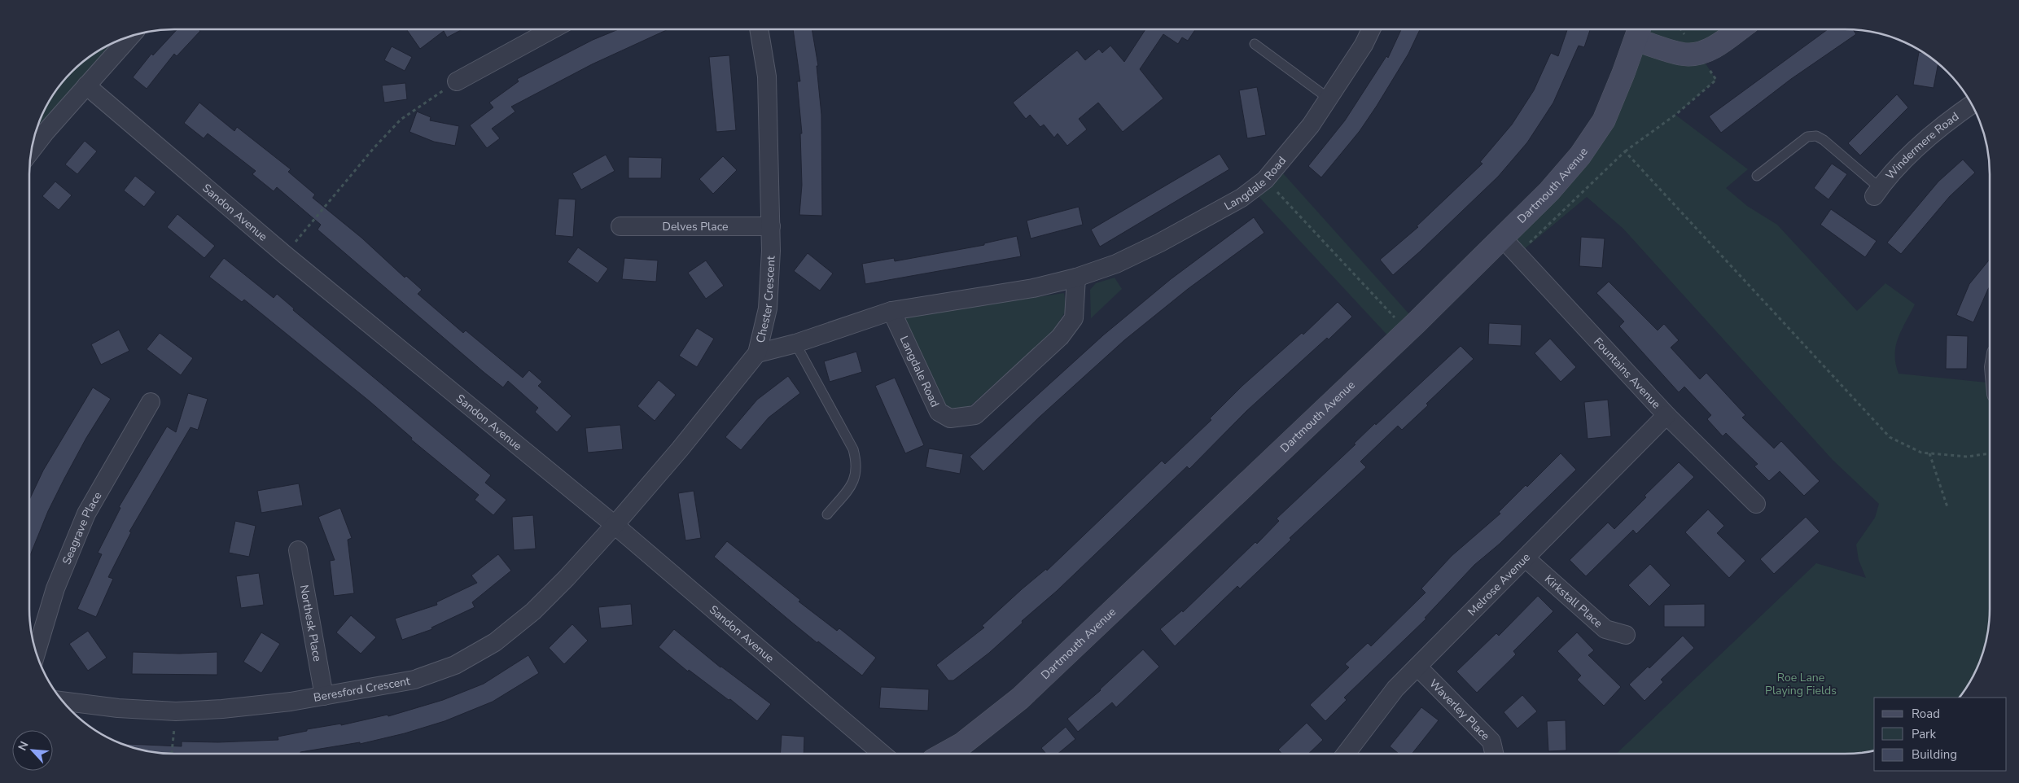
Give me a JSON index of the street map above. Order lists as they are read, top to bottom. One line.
{"streets":{"street":["Windermere Road","Langdale Road","Dartmouth Avenue","Sandon Avenue","Delves Place","Chester Crescent","Fountains Avenue","Seagrave Place","Melrose Avenue","Kirkstall Place","Northesk Place","Beresford Crescent","Waverley Place"]},"crossings":[["Langdale Road","Chester Crescent"],["Dartmouth Avenue","Fountains Avenue"],["Sandon Avenue","Chester Crescent"],["Sandon Avenue","Beresford Crescent"],["Delves Place","Chester Crescent"],["Chester Crescent","Beresford Crescent"],["Fountains Avenue","Melrose Avenue"],["Melrose Avenue","Kirkstall Place"],["Melrose Avenue","Waverley Place"],["Northesk Place","Beresford Crescent"]],"parks":["Roe Lane Playing Fields"],"legend":["Road","Park","Building"],"north":"top left"}
